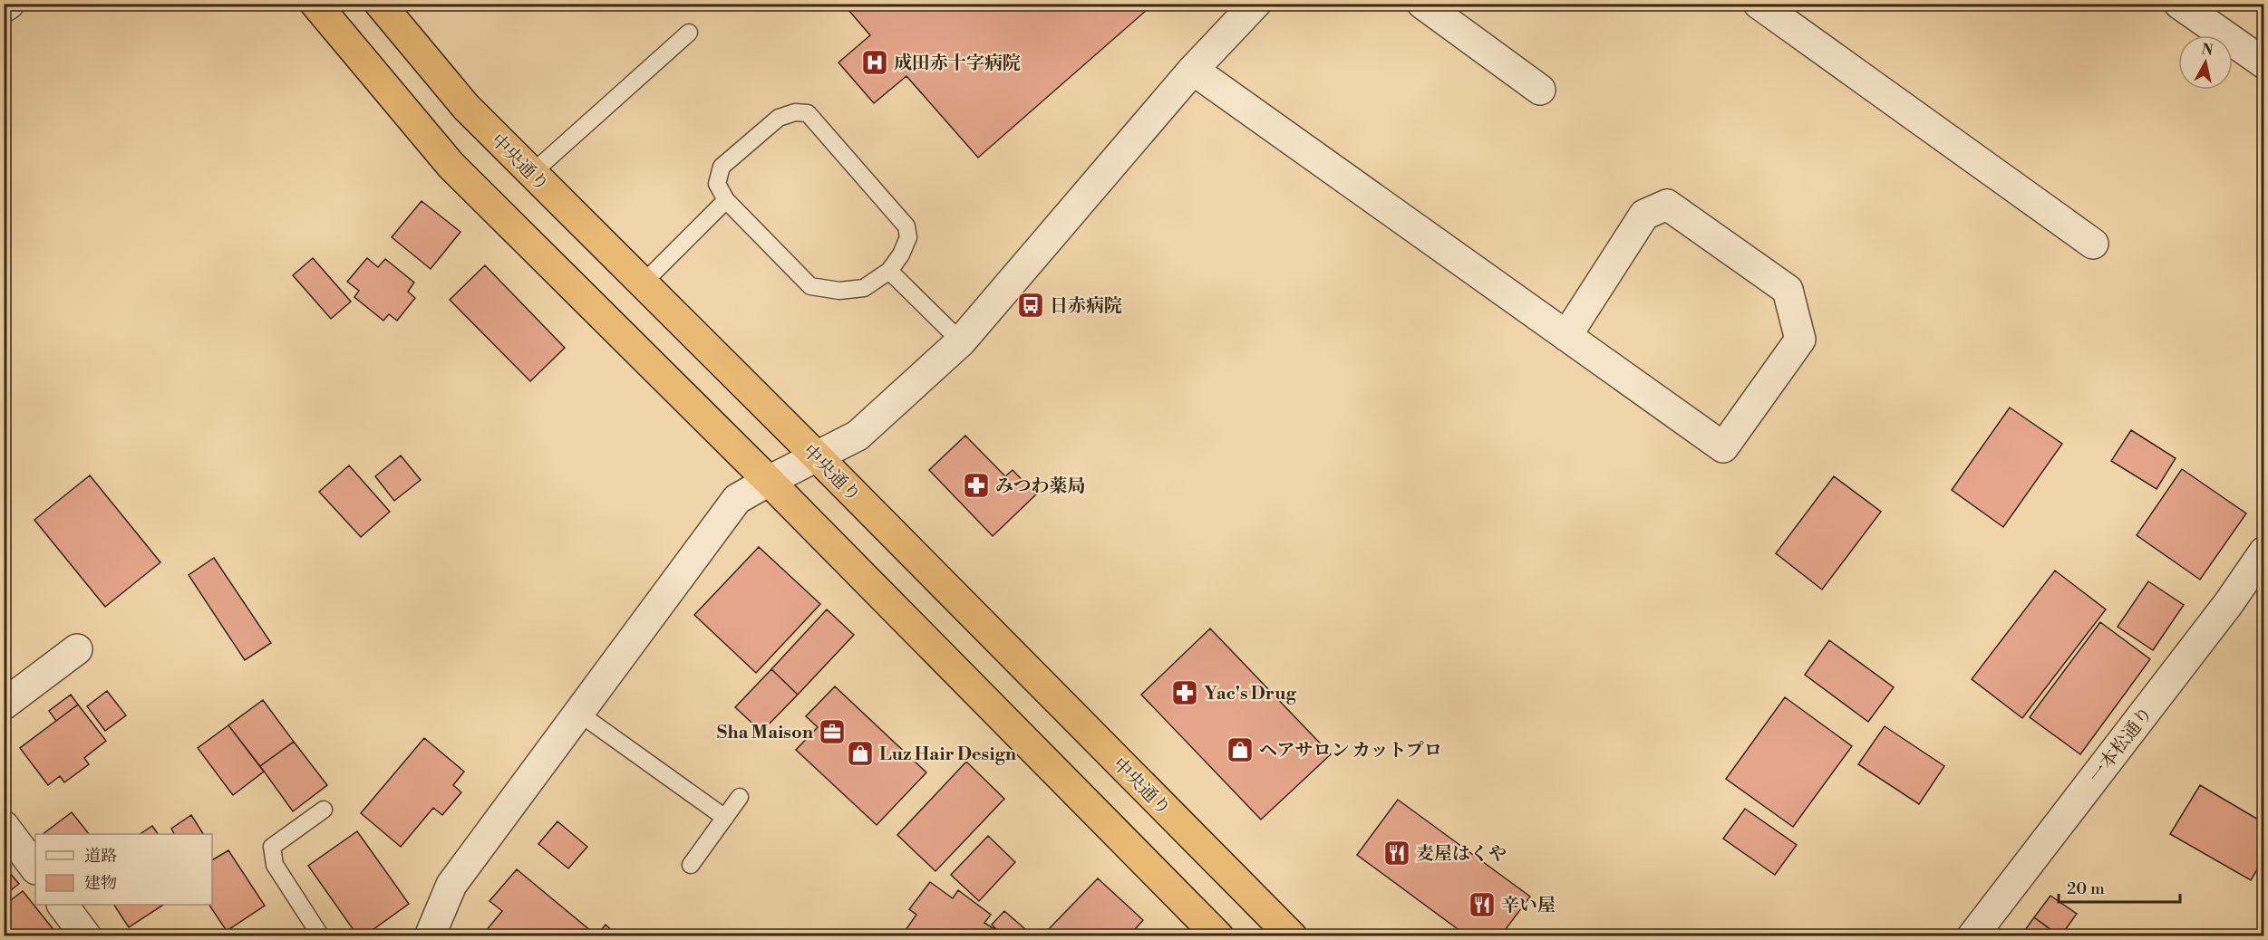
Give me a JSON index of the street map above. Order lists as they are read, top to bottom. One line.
{"streets":{"highway":["中央通り"],"street":["一本松通り"]},"places":{"hospital":["成田赤十字病院"],"bus stop":["日赤病院"],"pharmacy":["みつわ薬局","Yac's Drug"],"office":["Sha Maison"],"shop":["ヘアサロン カットプロ","Luz Hair Design"],"restaurant":["麦屋はくや","辛い屋"]},"legend":["道路","建物"],"scale_bar":"20 m","north":"top"}
